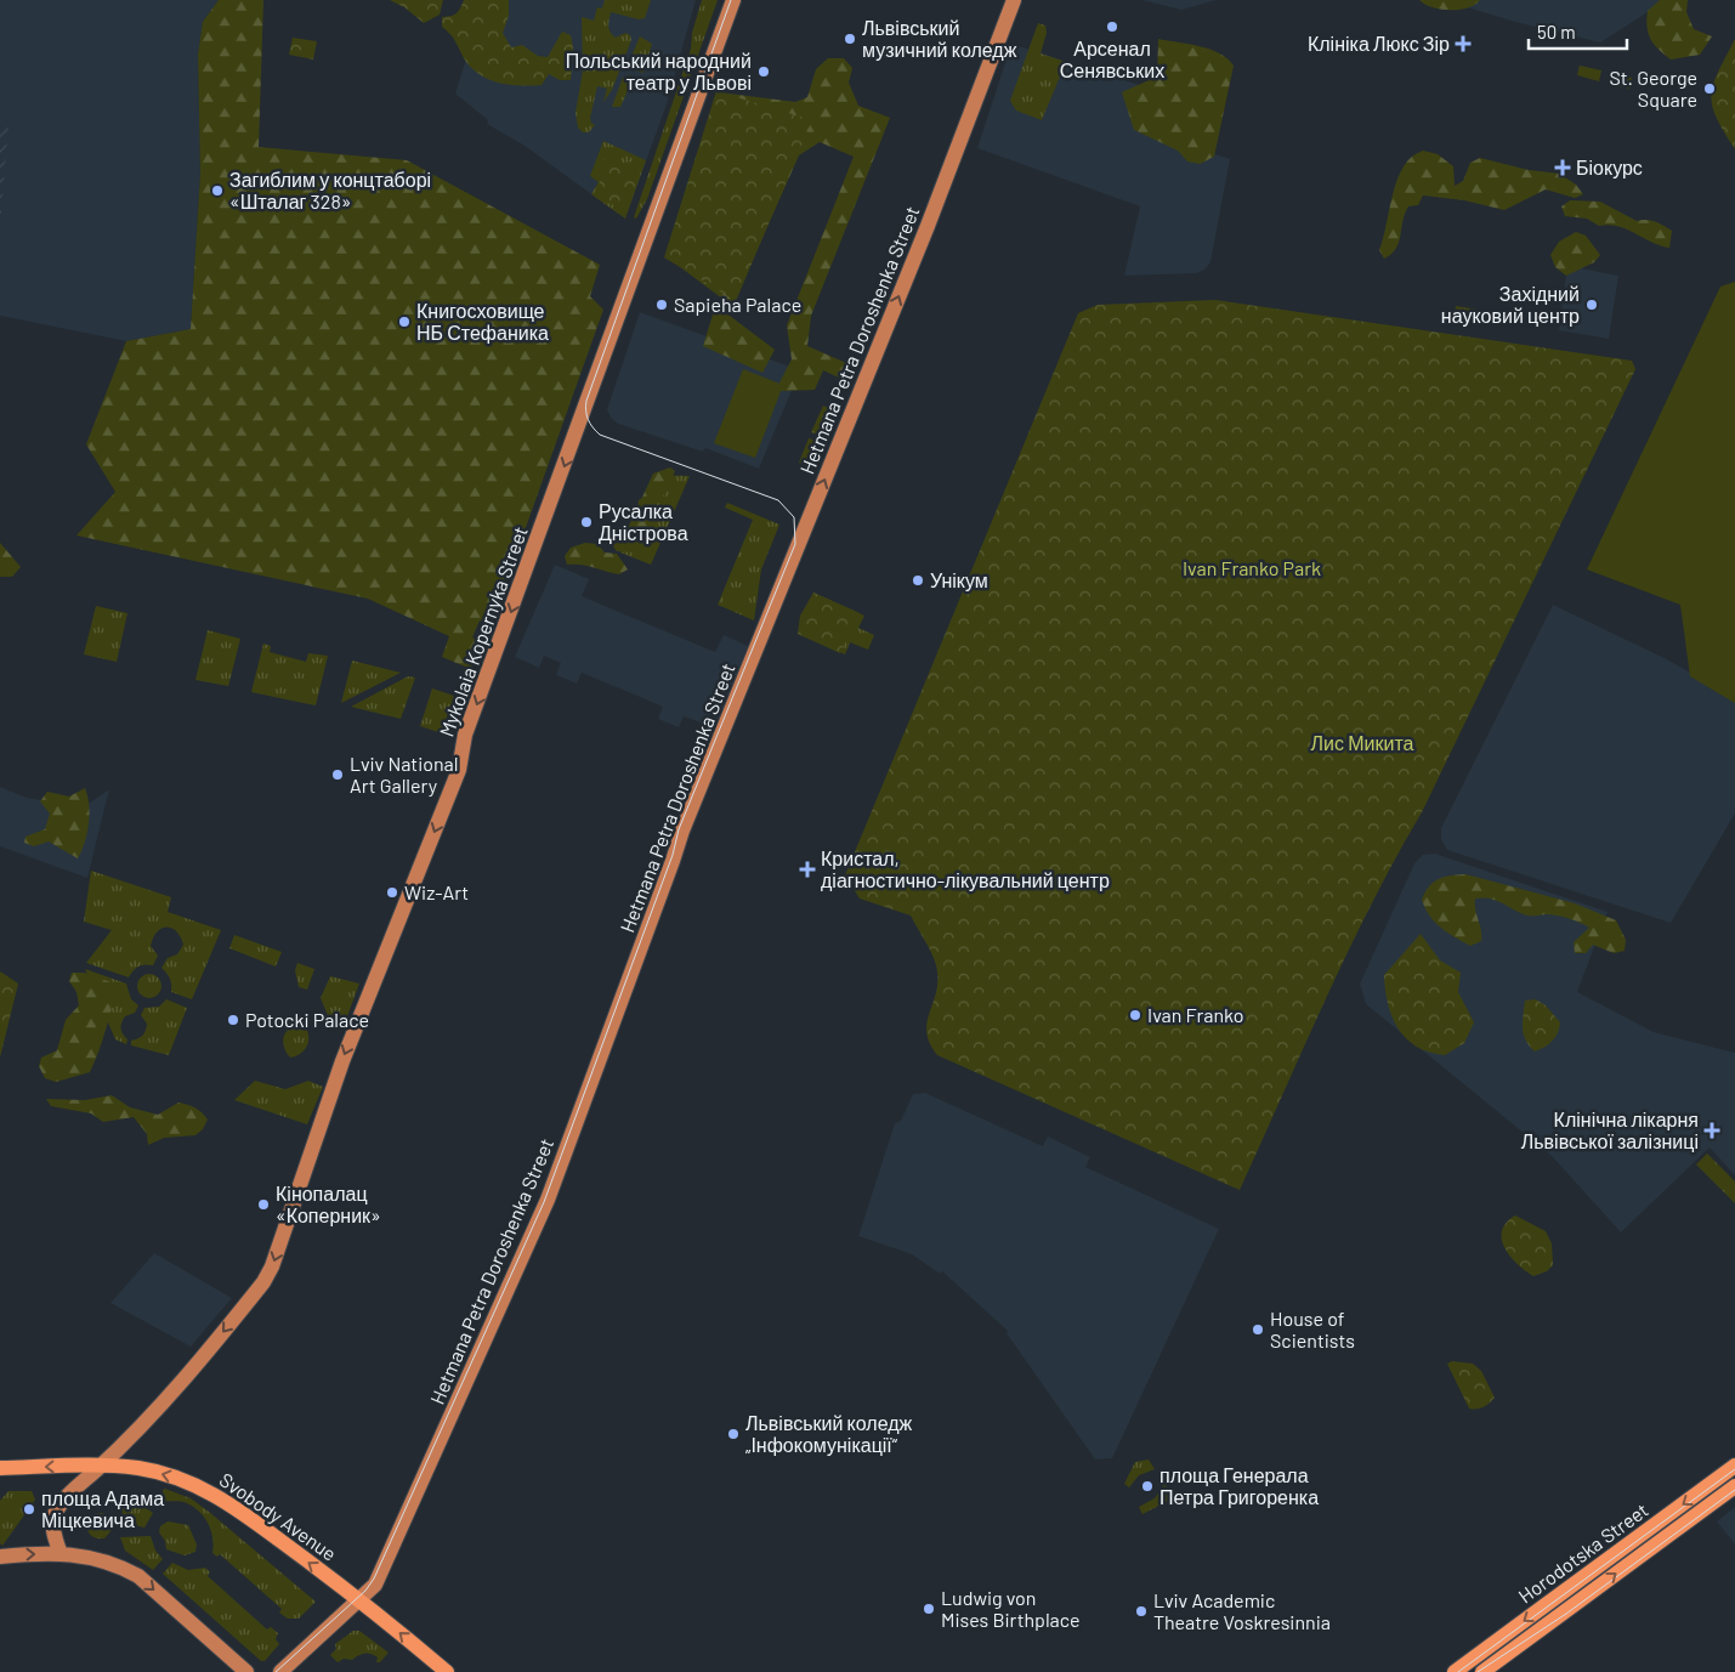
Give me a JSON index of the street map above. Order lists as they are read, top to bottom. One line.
{"streets":{"main road":["Hetmana Petra Doroshenka Street","Mykolaia Kopernyka Street","Svobody Avenue","Horodotska Street"]},"crossings":[["Hetmana Petra Doroshenka Street","Svobody Avenue"],["Mykolaia Kopernyka Street","Svobody Avenue"]],"one_way":["Hetmana Petra Doroshenka Street","Mykolaia Kopernyka Street"],"parks":["Ivan Franko Park","Лис Микита"],"places":{"other":["Арсенал Сенявських","Львівський музичний коледж","Польський народний театр у Львові","St. George Square","Загиблим у концтаборі «Шталаг 328»","Sapieha Palace","Західний науковий центр","Книгосховище НБ Стефаника","Русалка Дністрова","Унікум","Lviv National Art Gallery","Wiz-Art","Ivan Franko","Potocki Palace","Кінопалац «Коперник»","House of Scientists","Львівський коледж „Інфокомунікації“","площа Генерала Петра Григоренка","площа Адама Міцкевича","Ludwig von Mises Birthplace","Lviv Academic Theatre Voskresinnia"],"health":["Клініка Люкс Зір","Біокурс","Кристал, діагностично-лікувальний центр","Клінічна лікарня Львівської залізниці"]},"scale_bar":"50 m"}
